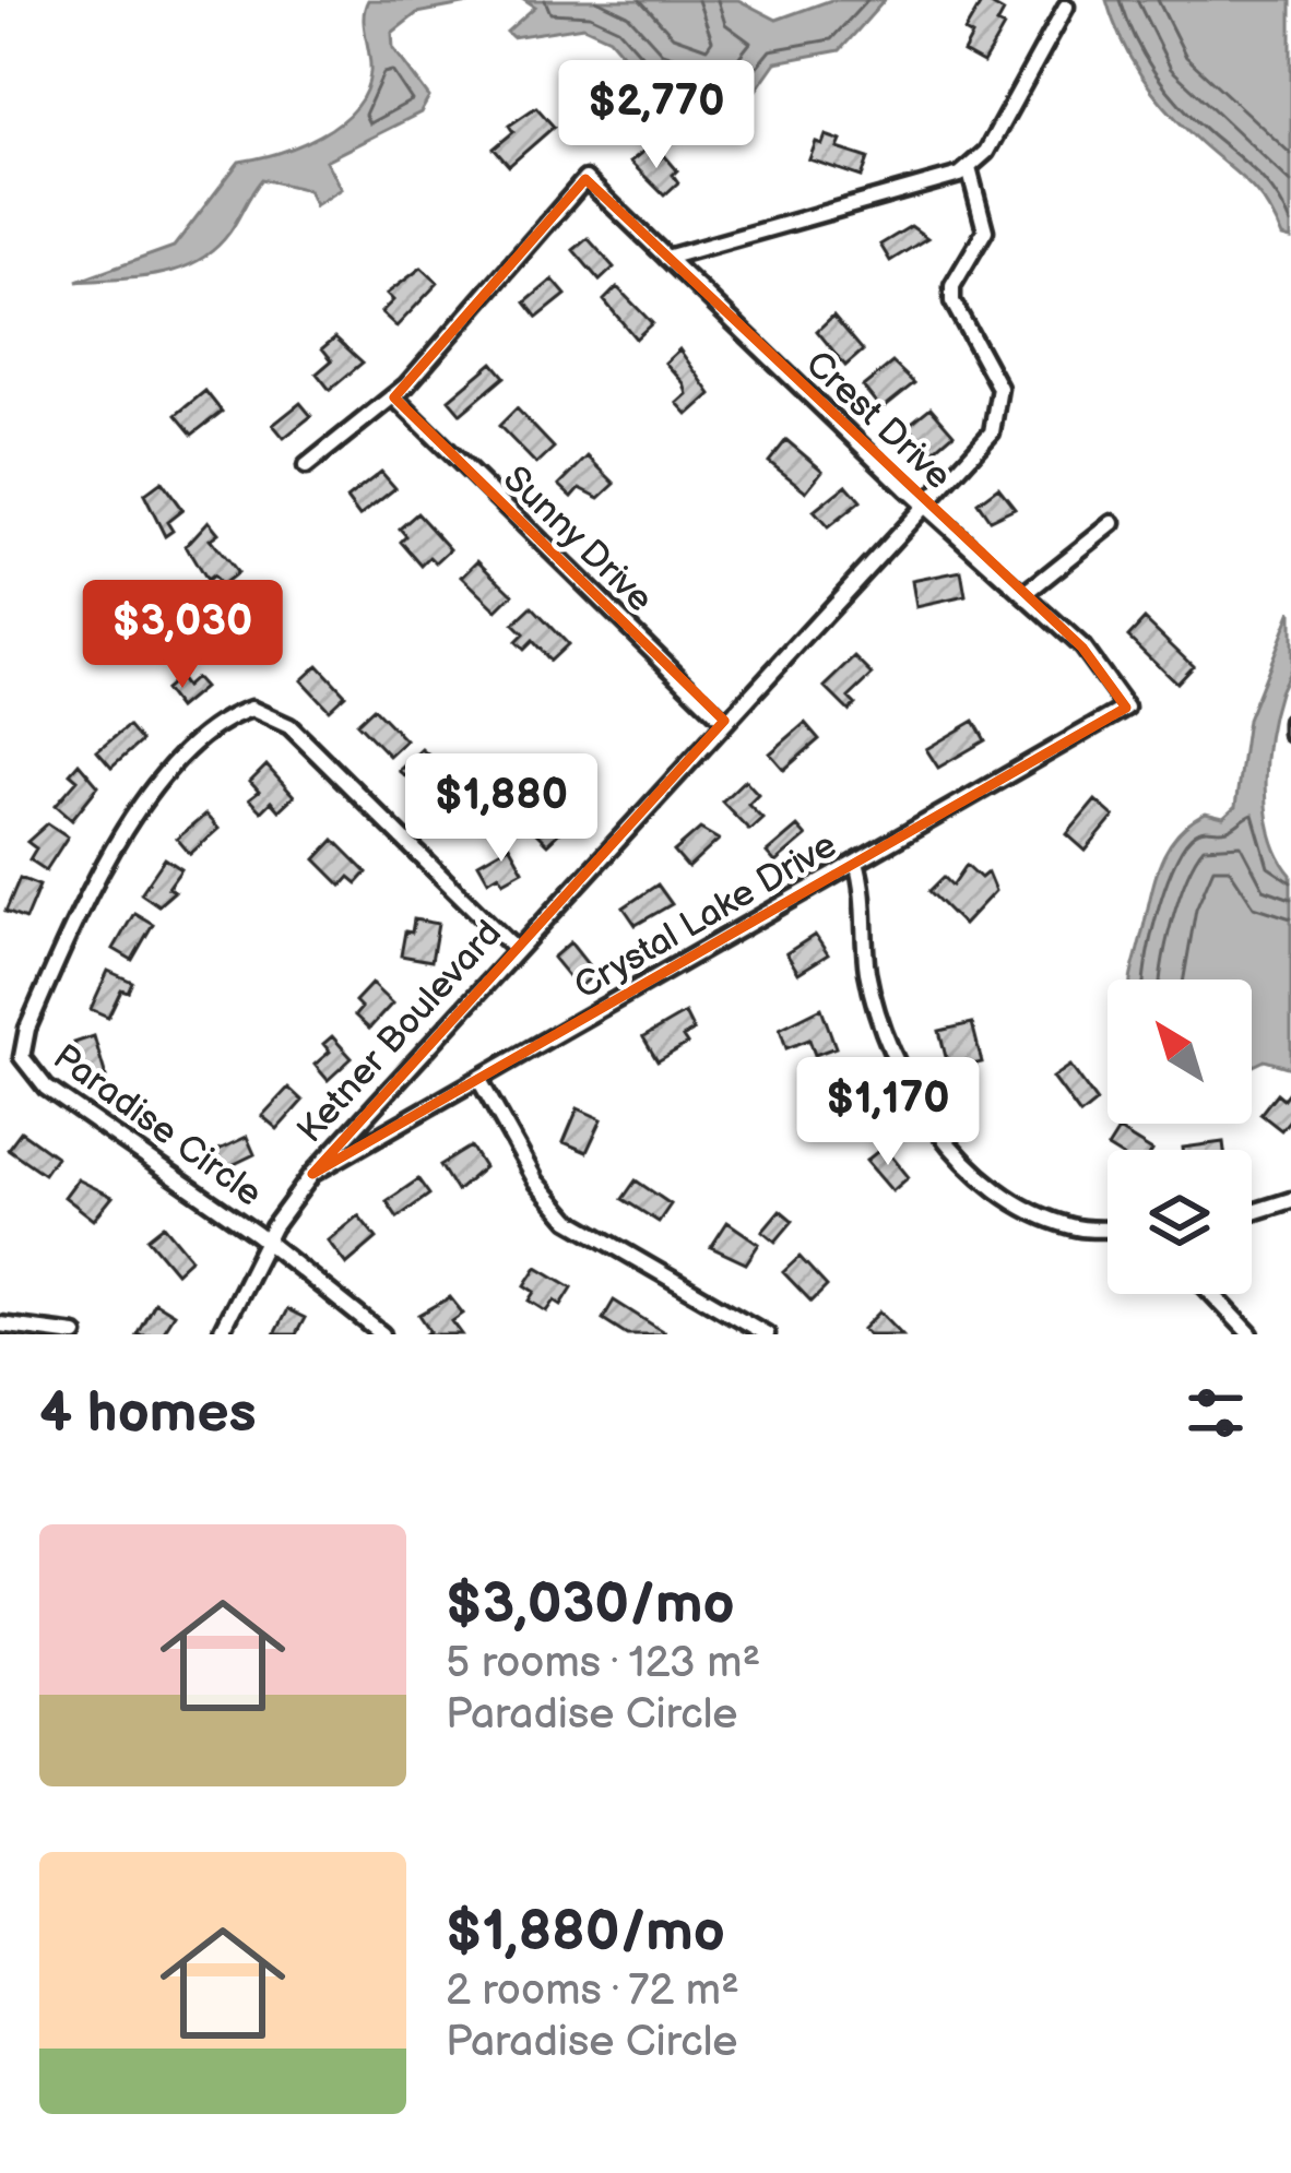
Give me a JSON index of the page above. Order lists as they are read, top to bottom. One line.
{"streets":{"street":["Crest Drive","Sunny Drive","Crystal Lake Drive","Ketner Boulevard","Paradise Circle"]},"crossings":[["Crest Drive","Sunny Drive"],["Crest Drive","Crystal Lake Drive"],["Crest Drive","Ketner Boulevard"],["Sunny Drive","Ketner Boulevard"],["Crystal Lake Drive","Ketner Boulevard"],["Ketner Boulevard","Paradise Circle"]],"north":"top left","page":{"price":["$2,770","$3,030","$1,880","$1,170"],"heading":"4 homes","list":[{"name":"$3,030/mo","note":"5 rooms · 123 m² · Paradise Circle"},{"name":"$1,880/mo","note":"2 rooms · 72 m² · Paradise Circle"}]}}
